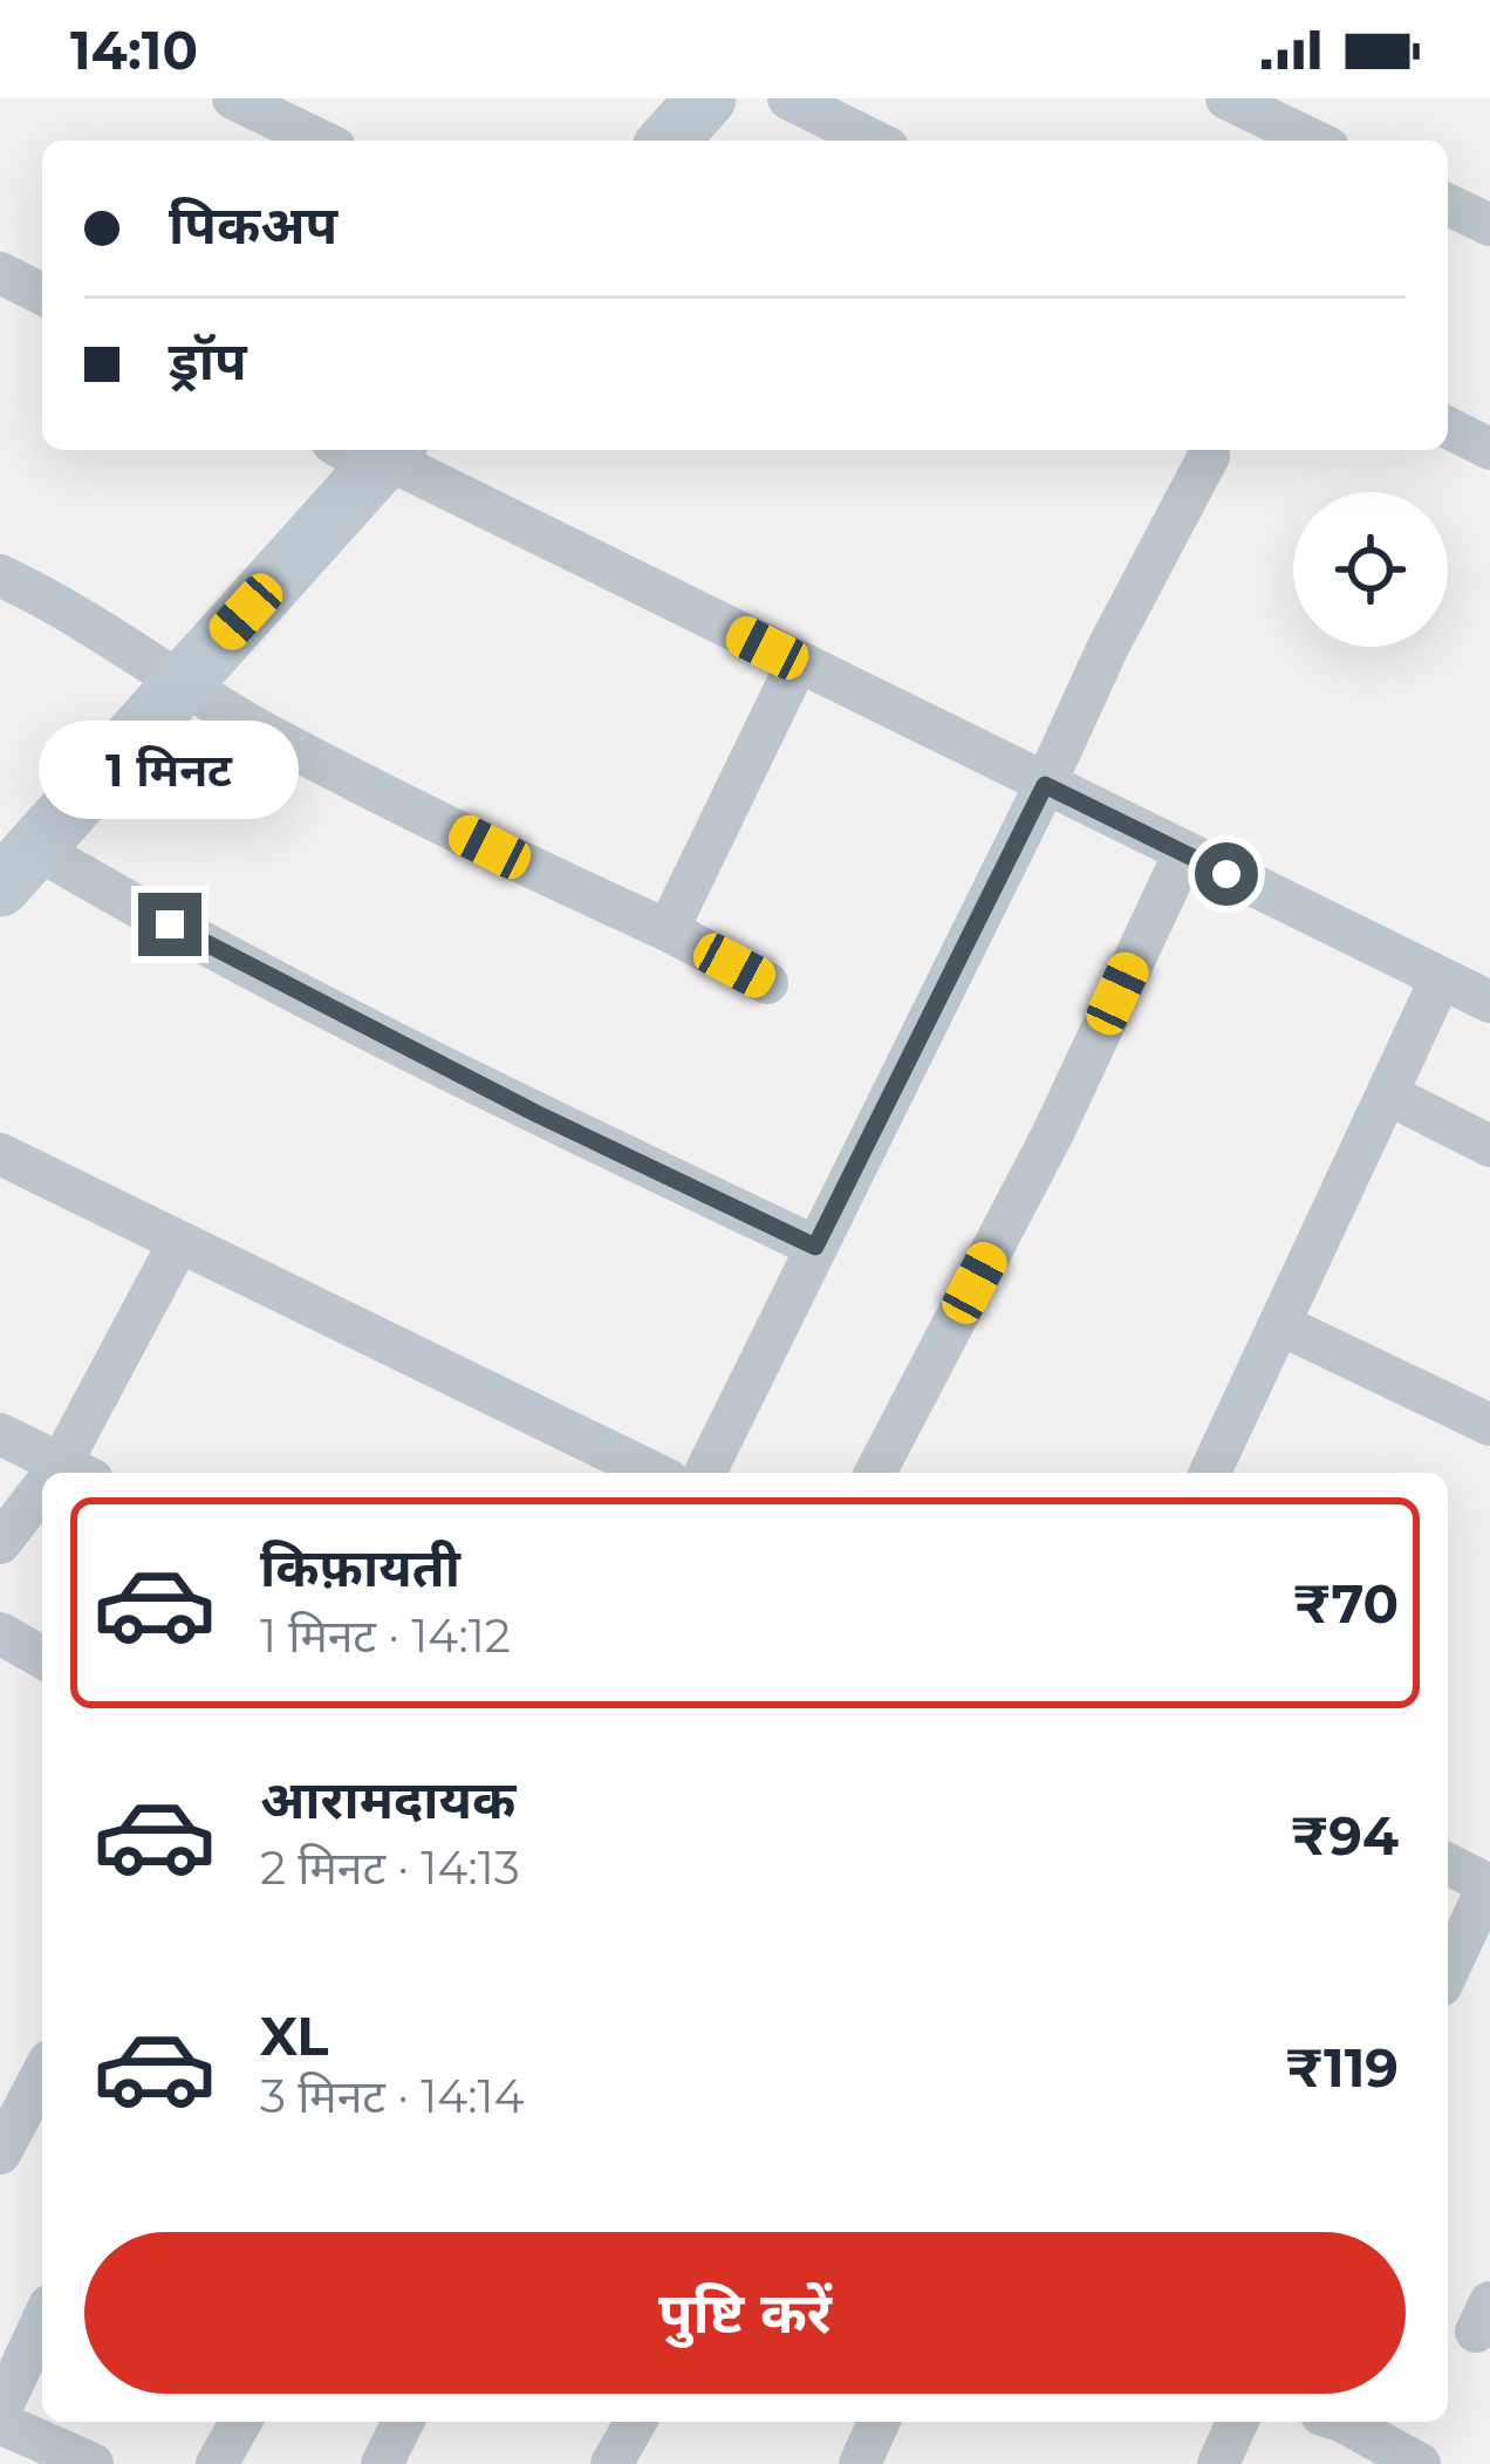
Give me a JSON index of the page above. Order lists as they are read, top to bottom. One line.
{"page":{"status":"14:10","banner":["पिकअप","ड्रॉप"],"bubble":"1 मिनट","list":[{"name":"किफ़ायती","note":"1 मिनट · 14:12","value":"₹70"},{"name":"आरामदायक","note":"2 मिनट · 14:13","value":"₹94"},{"name":"XL","note":"3 मिनट · 14:14","value":"₹119"}],"buttons":"पुष्टि करें"}}
